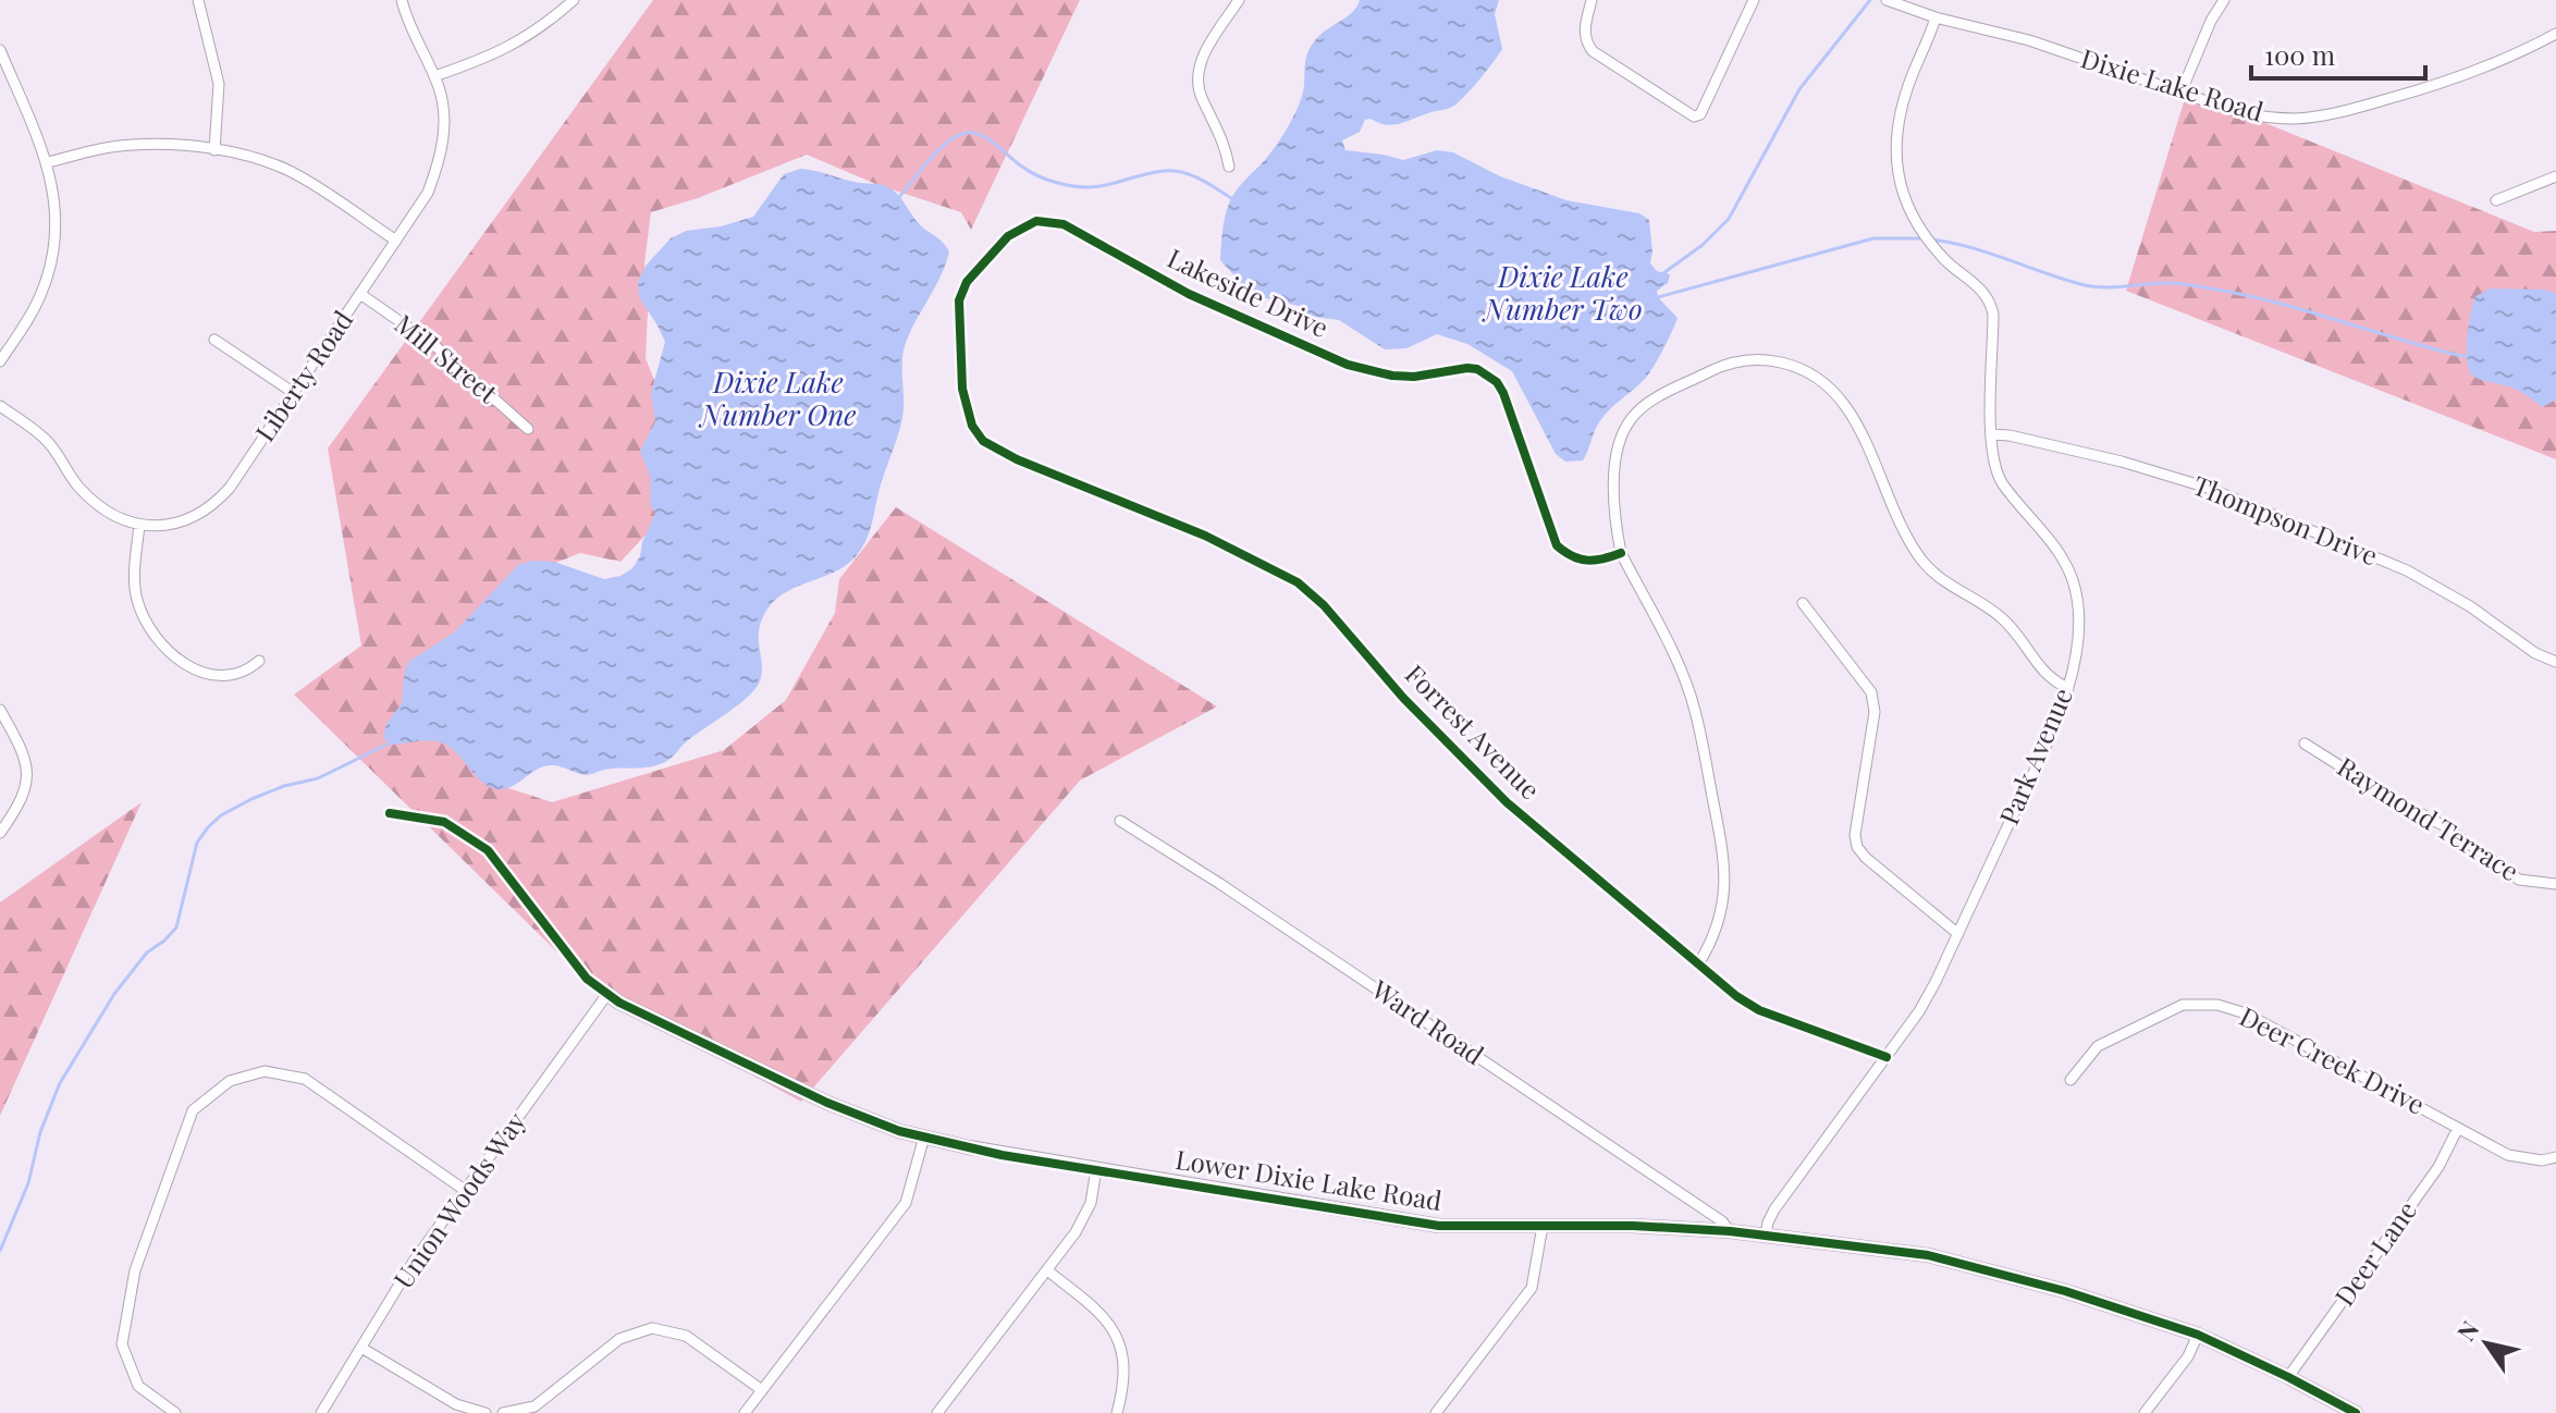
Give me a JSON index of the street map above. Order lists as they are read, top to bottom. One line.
{"streets":{"street":["Dixie Lake Road","Lakeside Drive","Mill Street","Liberty Road","Thompson Drive","Forrest Avenue","Park Avenue","Raymond Terrace","Ward Road","Deer Creek Drive","Lower Dixie Lake Road","Union Woods Way","Deer Lane"]},"crossings":[["Dixie Lake Road","Park Avenue"],["Lakeside Drive","Forrest Avenue"],["Mill Street","Liberty Road"],["Thompson Drive","Park Avenue"],["Forrest Avenue","Park Avenue"],["Park Avenue","Lower Dixie Lake Road"],["Ward Road","Lower Dixie Lake Road"],["Deer Creek Drive","Deer Lane"],["Lower Dixie Lake Road","Union Woods Way"],["Lower Dixie Lake Road","Deer Lane"]],"water":["Dixie Lake Number Two","Dixie Lake Number One"],"scale_bar":"100 m","north":"top left"}
